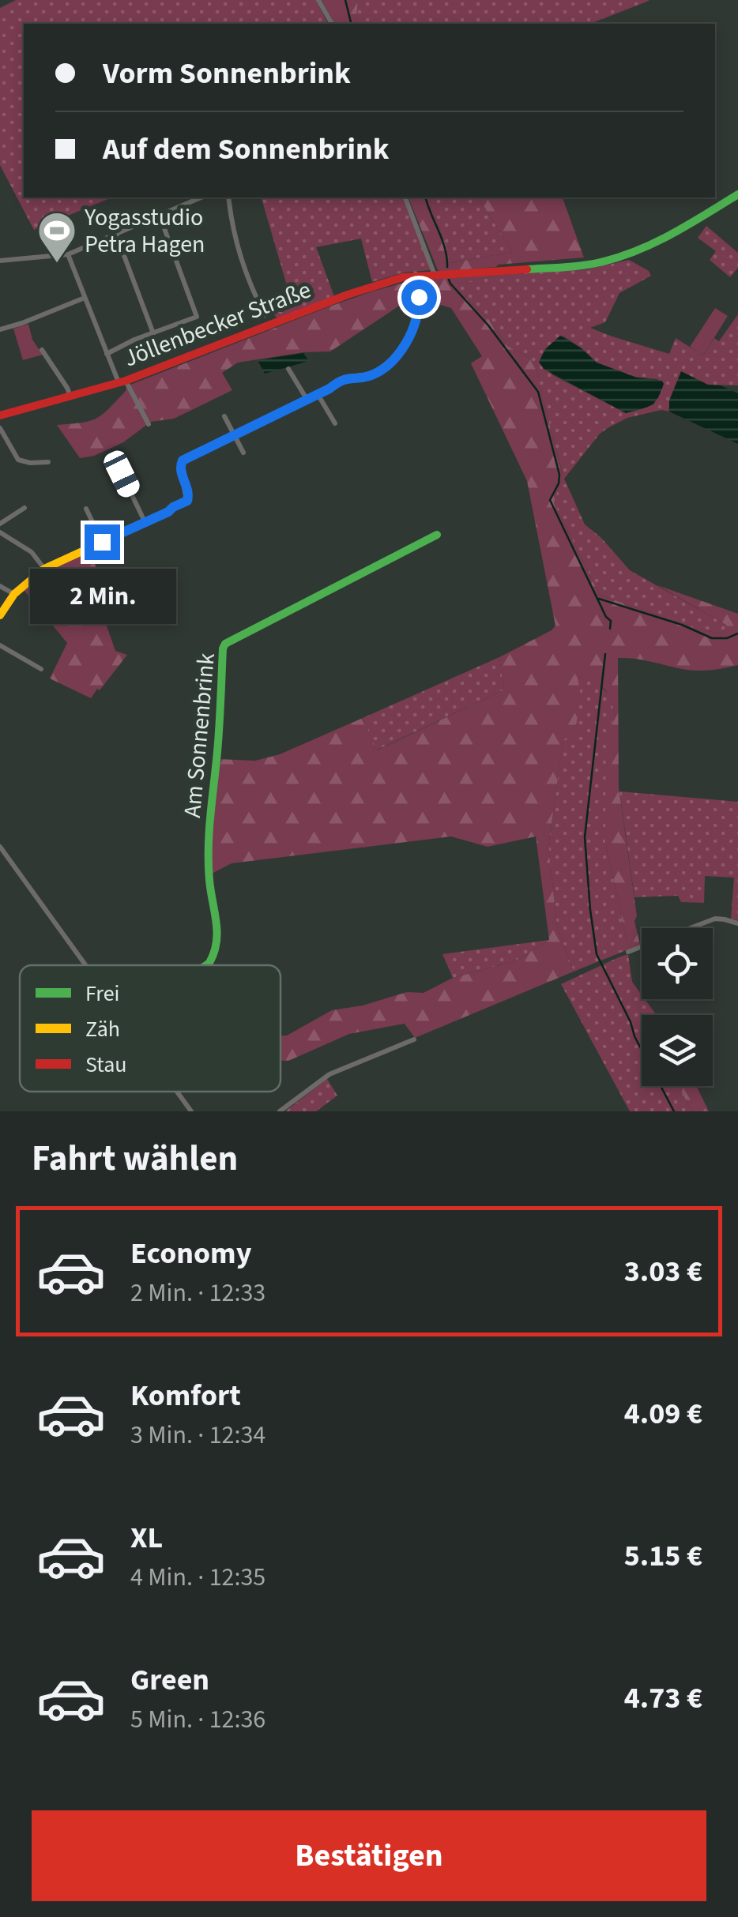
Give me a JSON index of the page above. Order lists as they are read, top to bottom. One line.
{"streets":{"street":["Jöllenbecker Straße","Am Sonnenbrink"]},"places":{"sports":["Yogasstudio Petra Hagen"]},"legend":["Frei","Zäh","Stau"],"page":{"banner":["Vorm Sonnenbrink","Auf dem Sonnenbrink"],"bubble":"2 Min.","heading":"Fahrt wählen","list":[{"name":"Economy","note":"2 Min. · 12:33","value":"3.03 €"},{"name":"Komfort","note":"3 Min. · 12:34","value":"4.09 €"},{"name":"XL","note":"4 Min. · 12:35","value":"5.15 €"},{"name":"Green","note":"5 Min. · 12:36","value":"4.73 €"}],"buttons":"Bestätigen"}}
